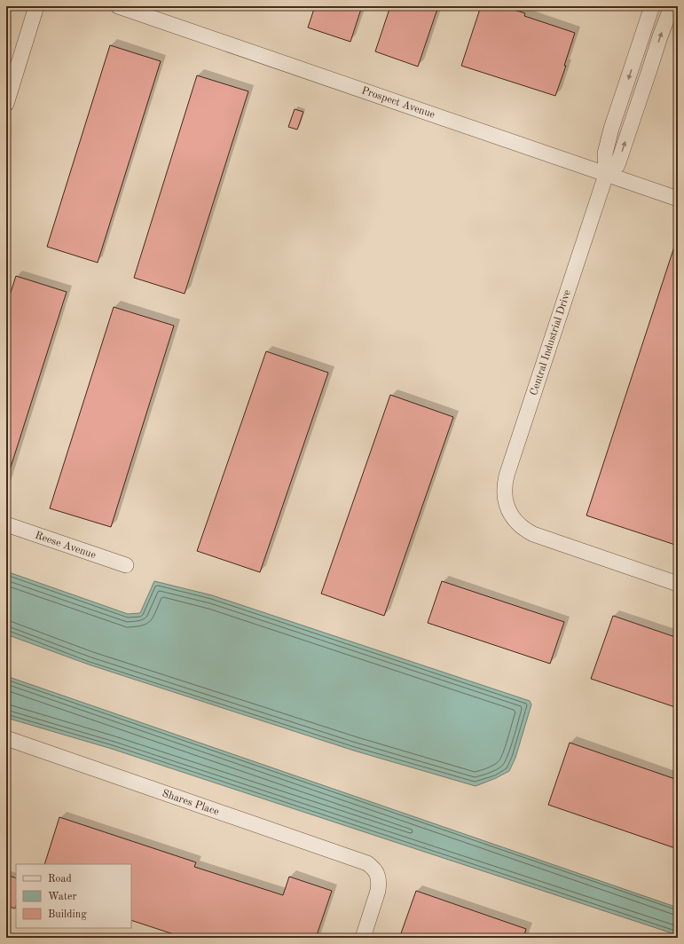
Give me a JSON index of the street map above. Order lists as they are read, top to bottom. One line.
{"streets":{"street":["Prospect Avenue","Central Industrial Drive","Reese Avenue","Shares Place"]},"crossings":[["Prospect Avenue","Central Industrial Drive"]],"legend":["Road","Water","Building"]}
